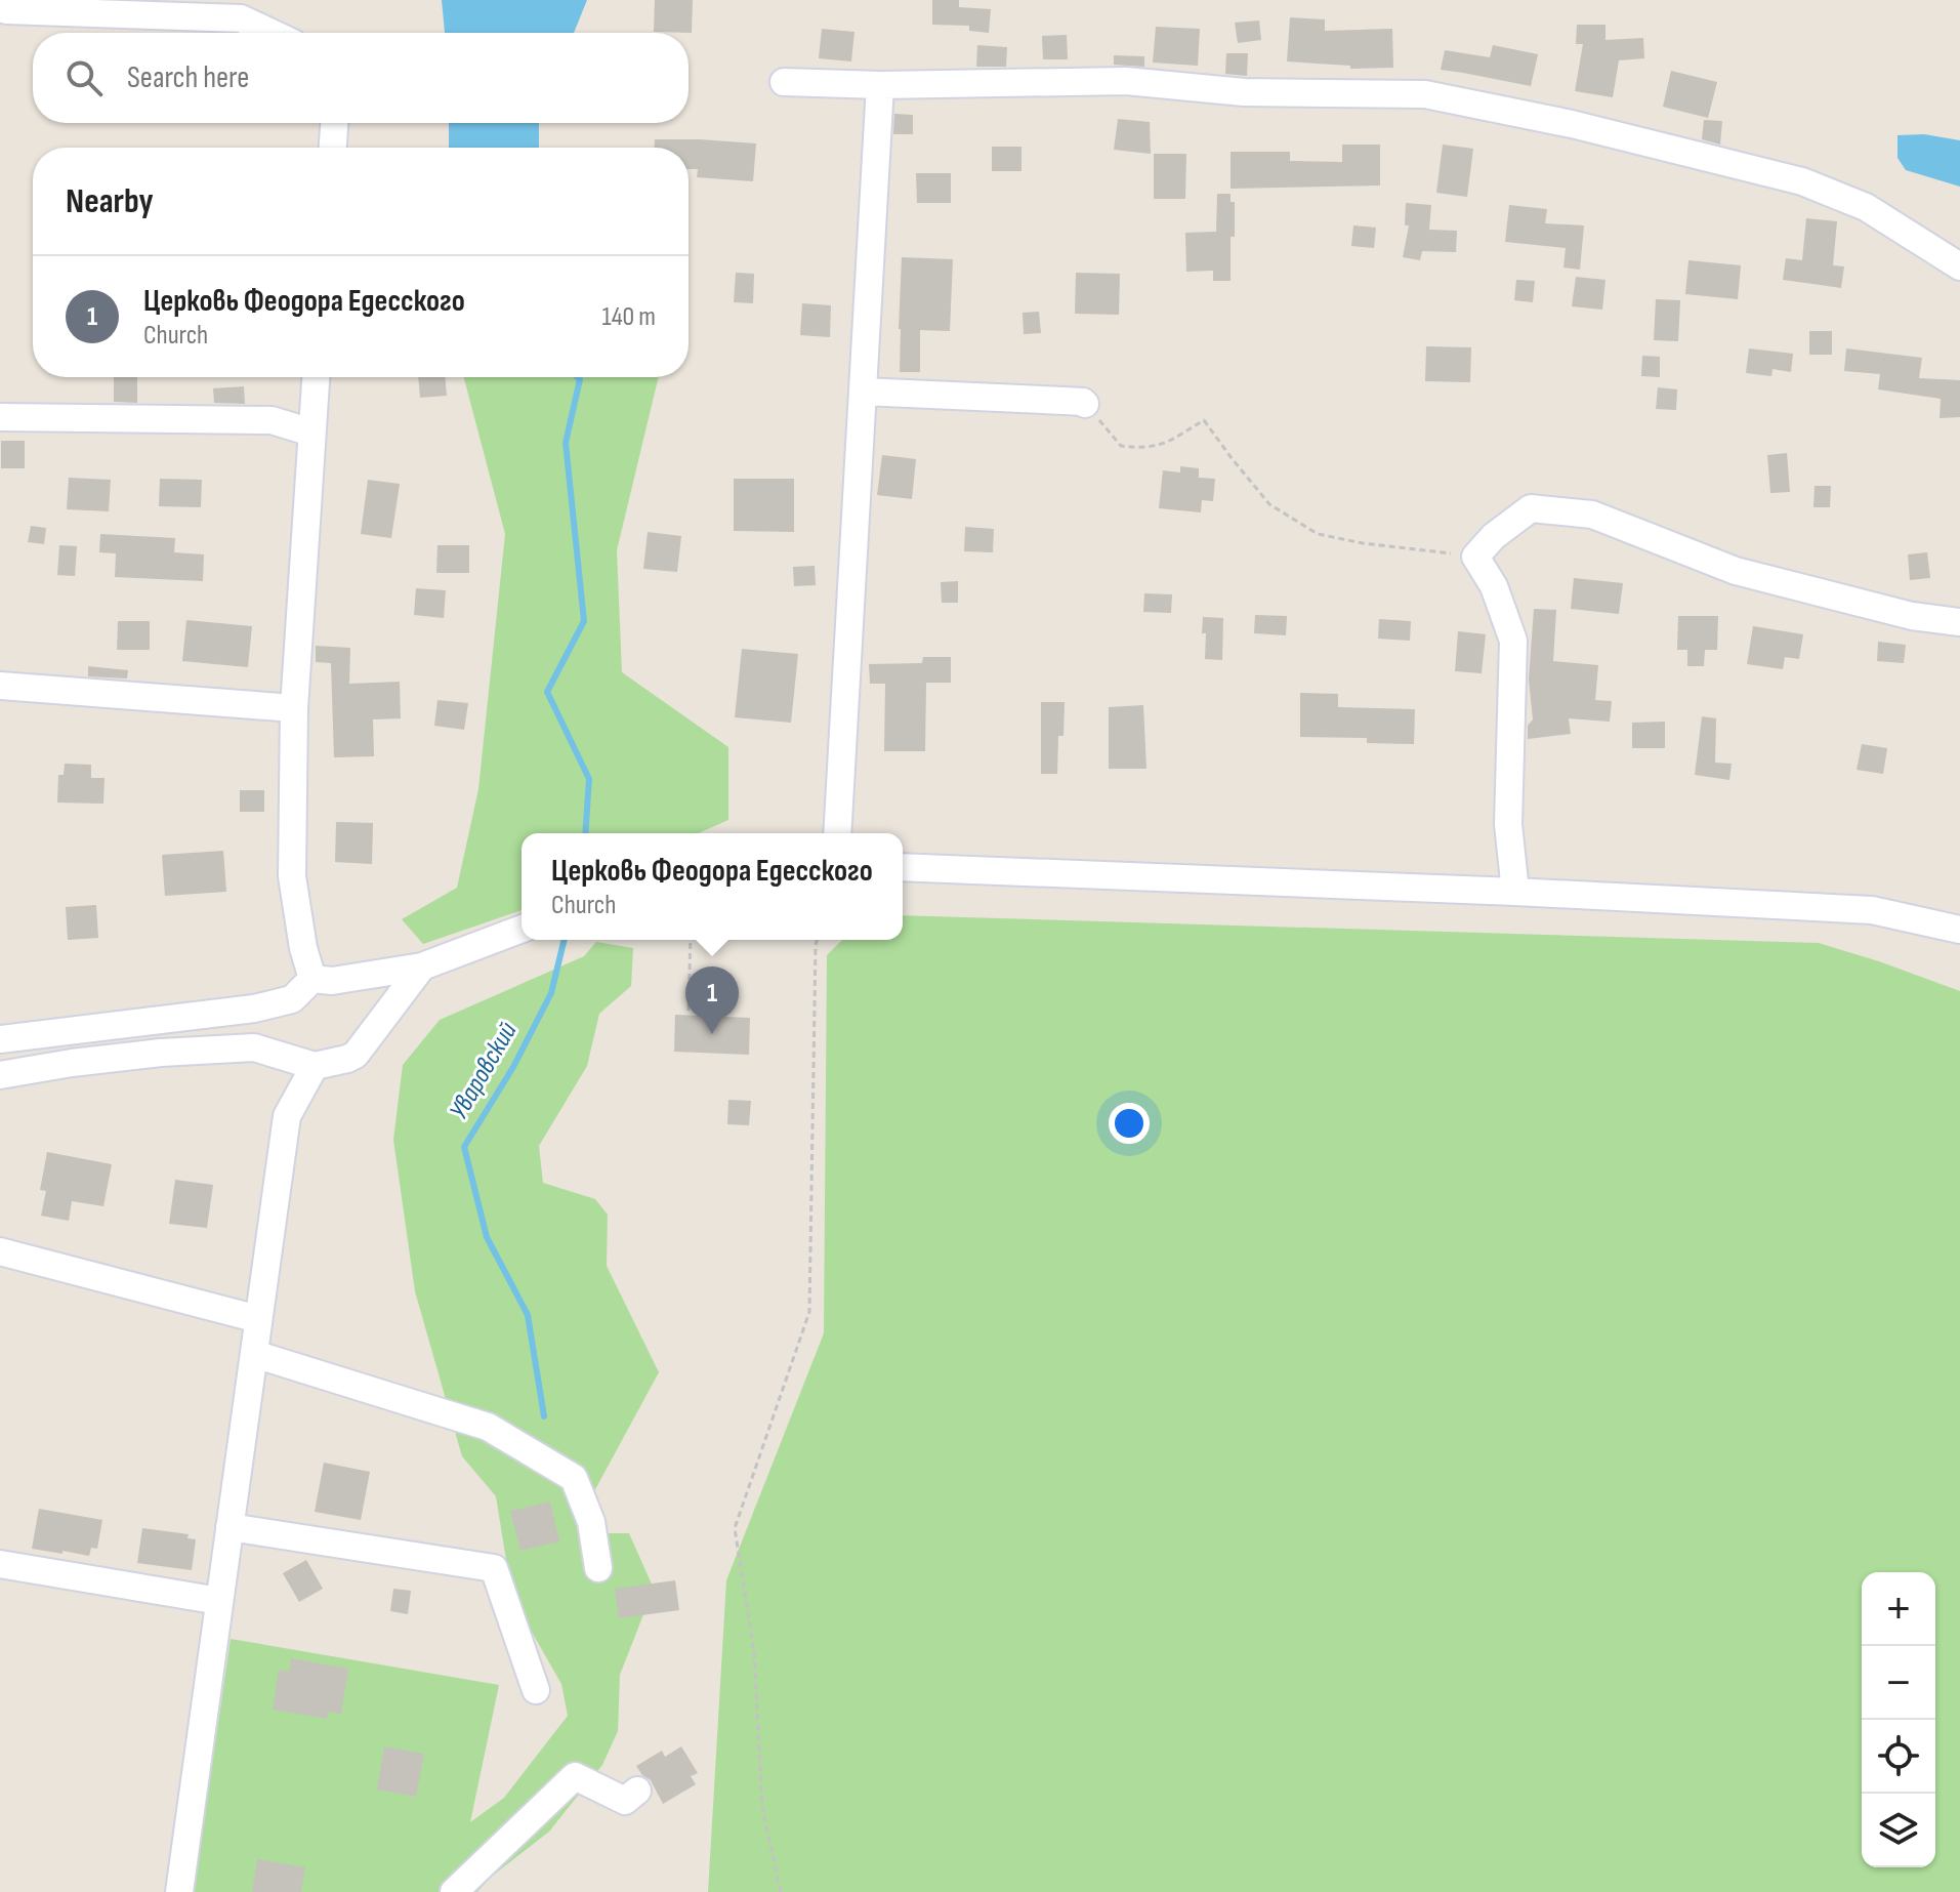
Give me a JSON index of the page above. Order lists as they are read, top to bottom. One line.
{"water":["Уваровский"],"page":{"search":"Search here","heading":"Nearby","list":[{"mark":"1","name":"Церковь Феодора Едесского","note":"Church","value":"140 m"}],"popup":["Церковь Феодора Едесского","Church"],"pins":"1","map_buttons":["+","−"]}}
